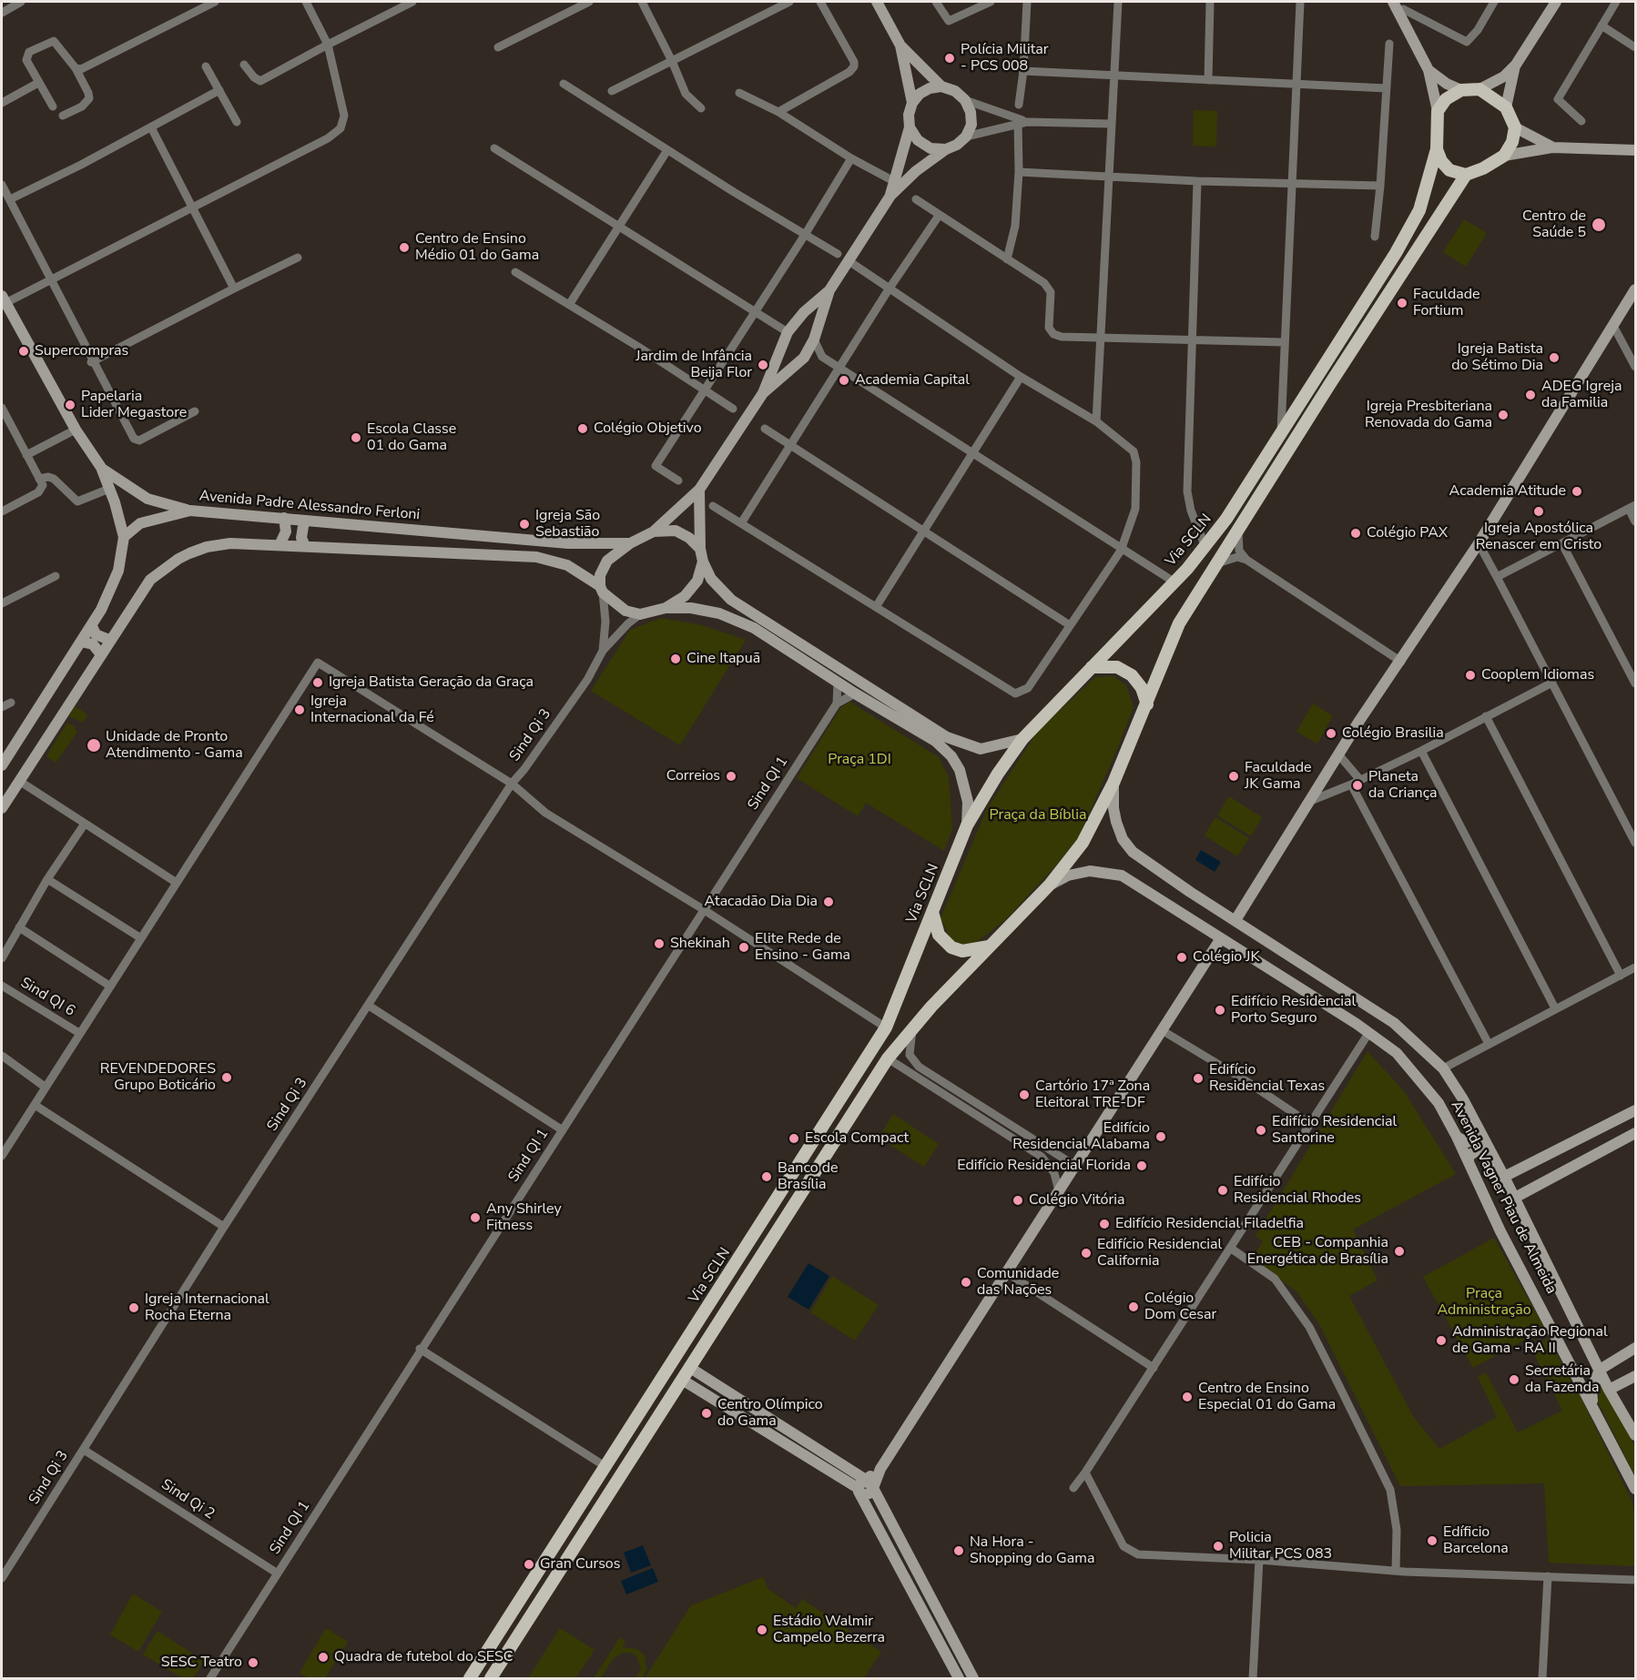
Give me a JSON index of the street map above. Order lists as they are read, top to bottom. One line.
{"streets":{"main road":["Avenida Padre Alessandro Ferloni","Via SCLN","Avenida Vagner Piau de Almeida"],"street":["Sind Qi 3","Sind QI 1","Sind QI 6","Sind Qi 2"]},"crossings":[["Via SCLN","Avenida Vagner Piau de Almeida"],["Sind Qi 3","Sind Qi 2"],["Sind QI 1","Sind Qi 2"]],"parks":["Praça 1DI","Praça da Bíblia","Praça Administração"],"places":["Polícia Militar - PCS 008","Centro de Saúde 5","Centro de Ensino Médio 01 do Gama","Faculdade Fortium","Supercompras","Igreja Batista do Sétimo Dia","Jardim de Infância Beija Flor","Academia Capital","ADEG Igreja da Familia","Papelaria Lider Megastore","Igreja Presbiteriana Renovada do Gama","Colégio Objetivo","Escola Classe 01 do Gama","Academia Atitude","Igreja Apostólica Renascer em Cristo","Igreja São Sebastião","Colégio PAX","Cine Itapuã","Cooplem Idiomas","Igreja Batista Geração da Graça","Igreja Internacional da Fé","Colégio Brasilia","Unidade de Pronto Atendimento - Gama","Correios","Faculdade JK Gama","Planeta da Criança","Atacadão Dia Dia","Shekinah","Elite Rede de Ensino - Gama","Colégio JK","Edifício Residencial Porto Seguro","REVENDEDORES Grupo Boticário","Edifício Residencial Texas","Cartório 17ª Zona Eleitoral TRE-DF","Edifício Residencial Santorine","Edifício Residencial Alabama","Escola Compact","Edifício Residencial Florida","Banco de Brasília","Edifício Residencial Rhodes","Colégio Vitória","Any Shirley Fitness","Edifício Residencial Filadelfia","CEB - Companhia Energética de Brasília","Edifício Residencial California","Comunidade das Nações","Colégio Dom Cesar","Igreja Internacional Rocha Eterna","Administração Regional de Gama - RA II","Secretária da Fazenda","Centro de Ensino Especial 01 do Gama","Centro Olímpico do Gama","Edíficio Barcelona","Policia Militar PCS 083","Na Hora - Shopping do Gama","Gran Cursos","Estádio Walmir Campelo Bezerra","Quadra de futebol do SESC","SESC Teatro"]}
